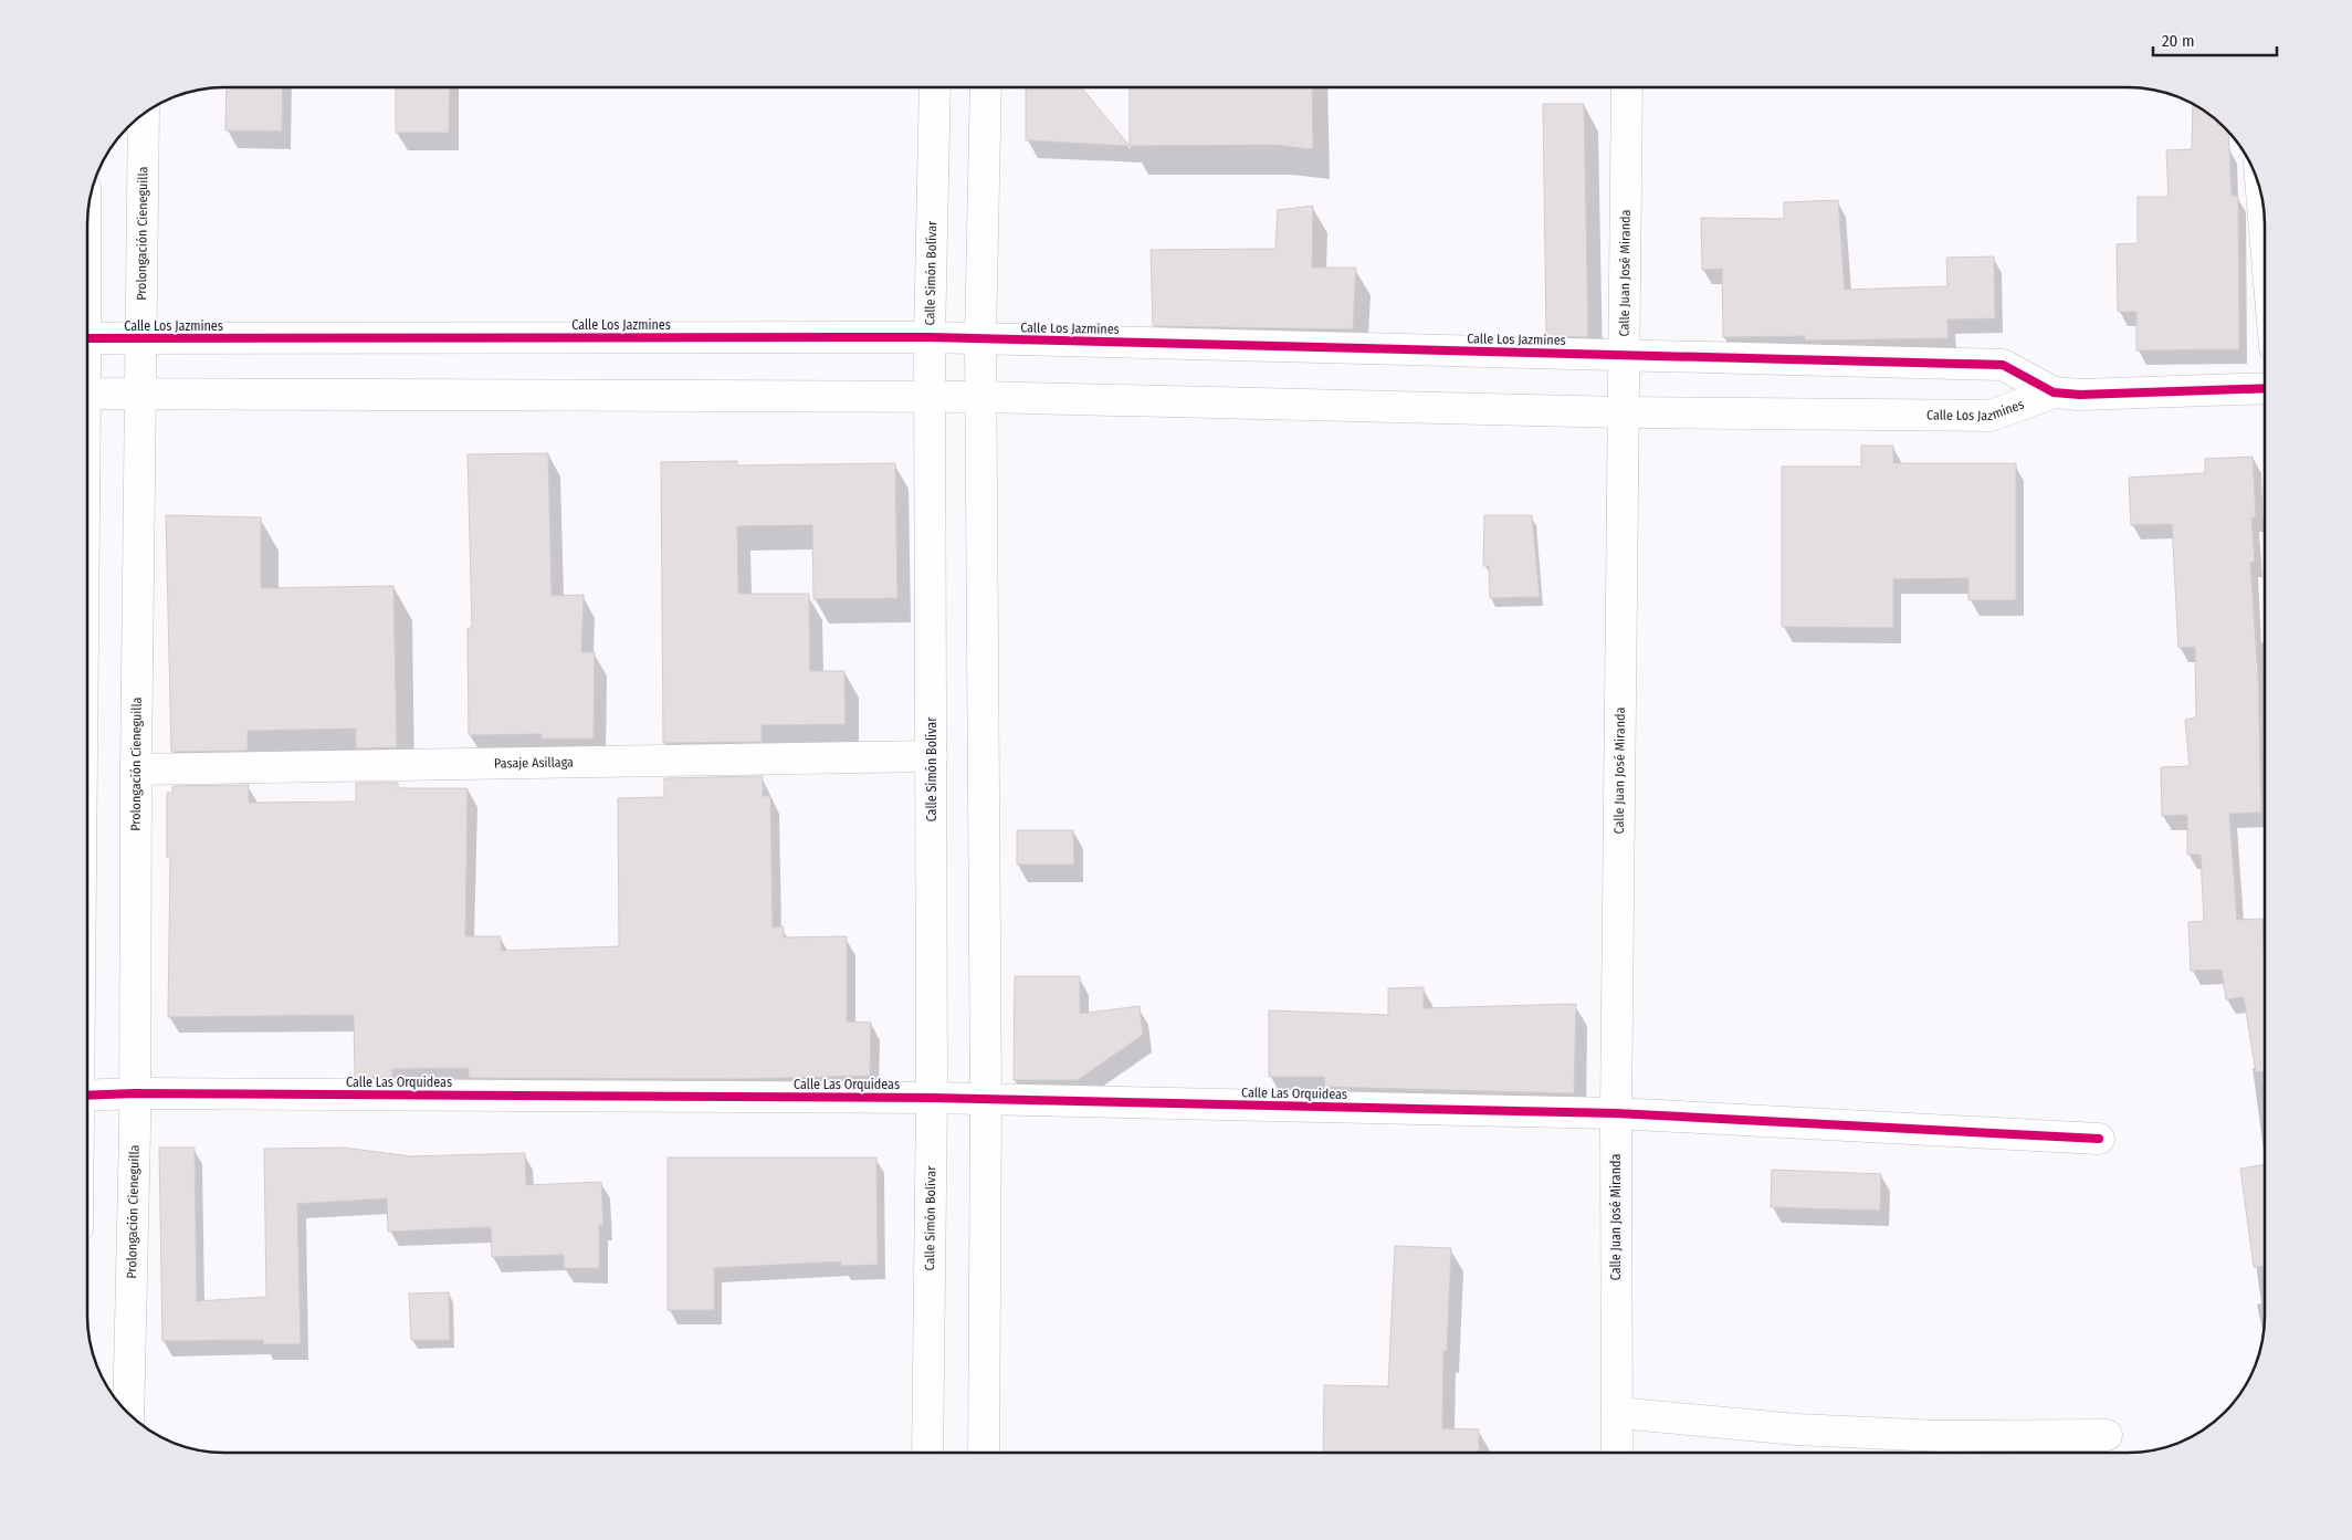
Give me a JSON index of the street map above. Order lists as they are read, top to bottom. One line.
{"streets":{"street":["Prolongación Cieneguilla","Calle Simón Bolívar","Calle Juan José Miranda","Calle Los Jazmines","Pasaje Asillaga","Calle Las Orquideas"]},"crossings":[["Prolongación Cieneguilla","Calle Los Jazmines"],["Prolongación Cieneguilla","Pasaje Asillaga"],["Prolongación Cieneguilla","Calle Las Orquideas"],["Calle Simón Bolívar","Calle Los Jazmines"],["Calle Simón Bolívar","Pasaje Asillaga"],["Calle Simón Bolívar","Calle Las Orquideas"],["Calle Juan José Miranda","Calle Los Jazmines"],["Calle Juan José Miranda","Calle Las Orquideas"]],"scale_bar":"20 m"}
